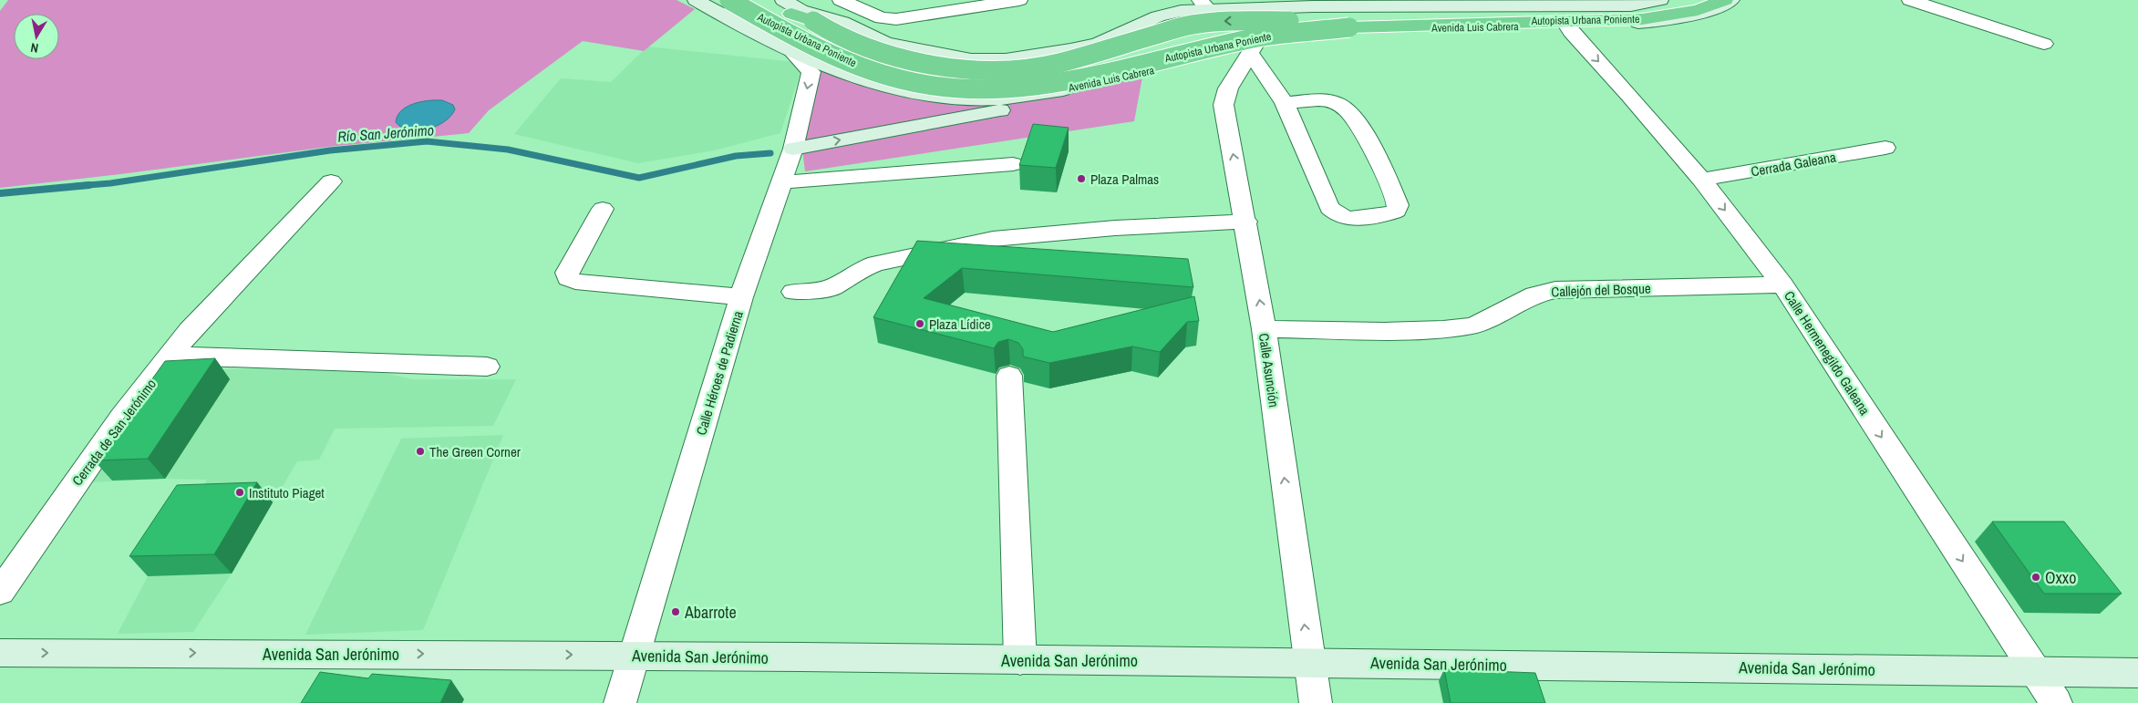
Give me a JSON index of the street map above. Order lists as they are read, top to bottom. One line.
{"streets":{"highway":["Autopista Urbana Poniente"],"main road":["Avenida Luis Cabrera","Avenida San Jerónimo"],"street":["Cerrada Galeana","Callejón del Bosque","Calle Hermenegildo Galeana","Calle Asunción","Calle Héroes de Padierna","Cerrada de San Jerónimo"]},"crossings":[["Autopista Urbana Poniente","Avenida Luis Cabrera"],["Avenida Luis Cabrera","Calle Hermenegildo Galeana"],["Avenida Luis Cabrera","Calle Asunción"],["Avenida Luis Cabrera","Calle Héroes de Padierna"],["Cerrada Galeana","Calle Hermenegildo Galeana"],["Callejón del Bosque","Calle Hermenegildo Galeana"],["Callejón del Bosque","Calle Asunción"],["Calle Hermenegildo Galeana","Avenida San Jerónimo"],["Calle Asunción","Avenida San Jerónimo"],["Calle Héroes de Padierna","Avenida San Jerónimo"]],"one_way":["Calle Hermenegildo Galeana","Calle Asunción"],"water":["Río San Jerónimo"],"places":["Plaza Palmas","Plaza Lídice","The Green Corner","Instituto Piaget","Oxxo","Abarrote"],"north":"bottom"}
